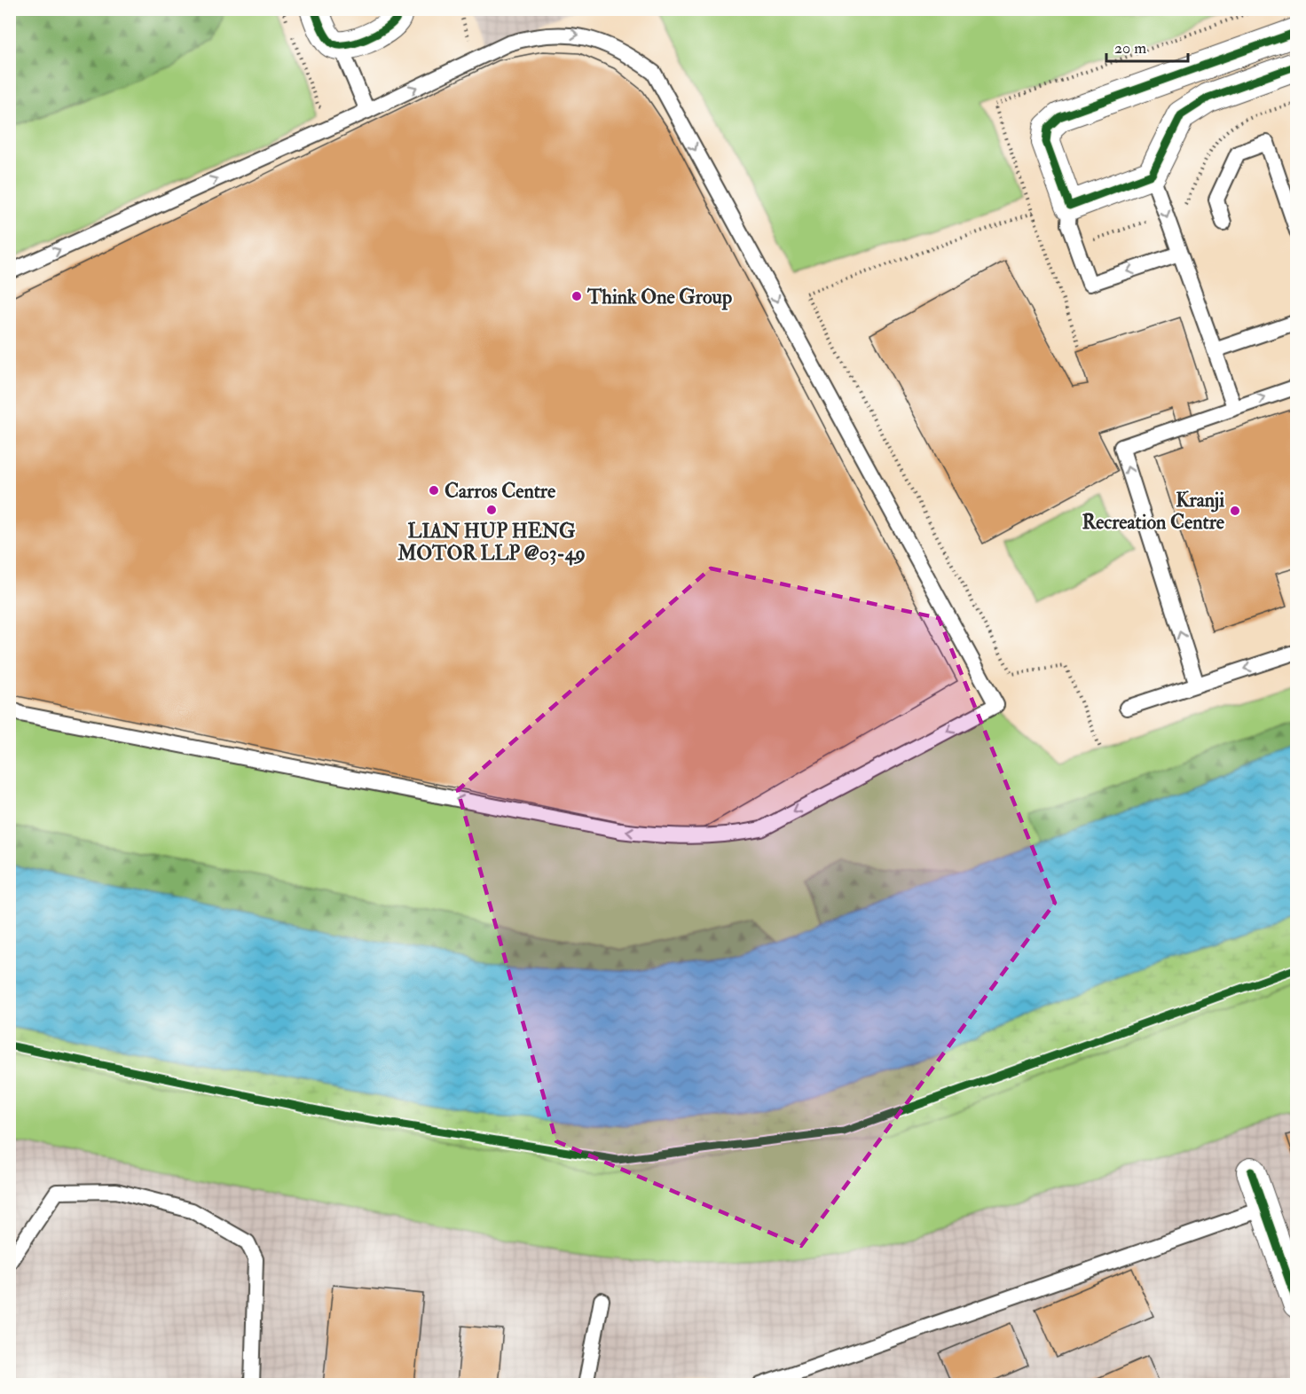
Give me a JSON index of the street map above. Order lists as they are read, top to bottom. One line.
{"places":["Think One Group","Carros Centre","LIAN HUP HENG MOTOR LLP @03-49","Kranji Recreation Centre"],"scale_bar":"20 m"}
